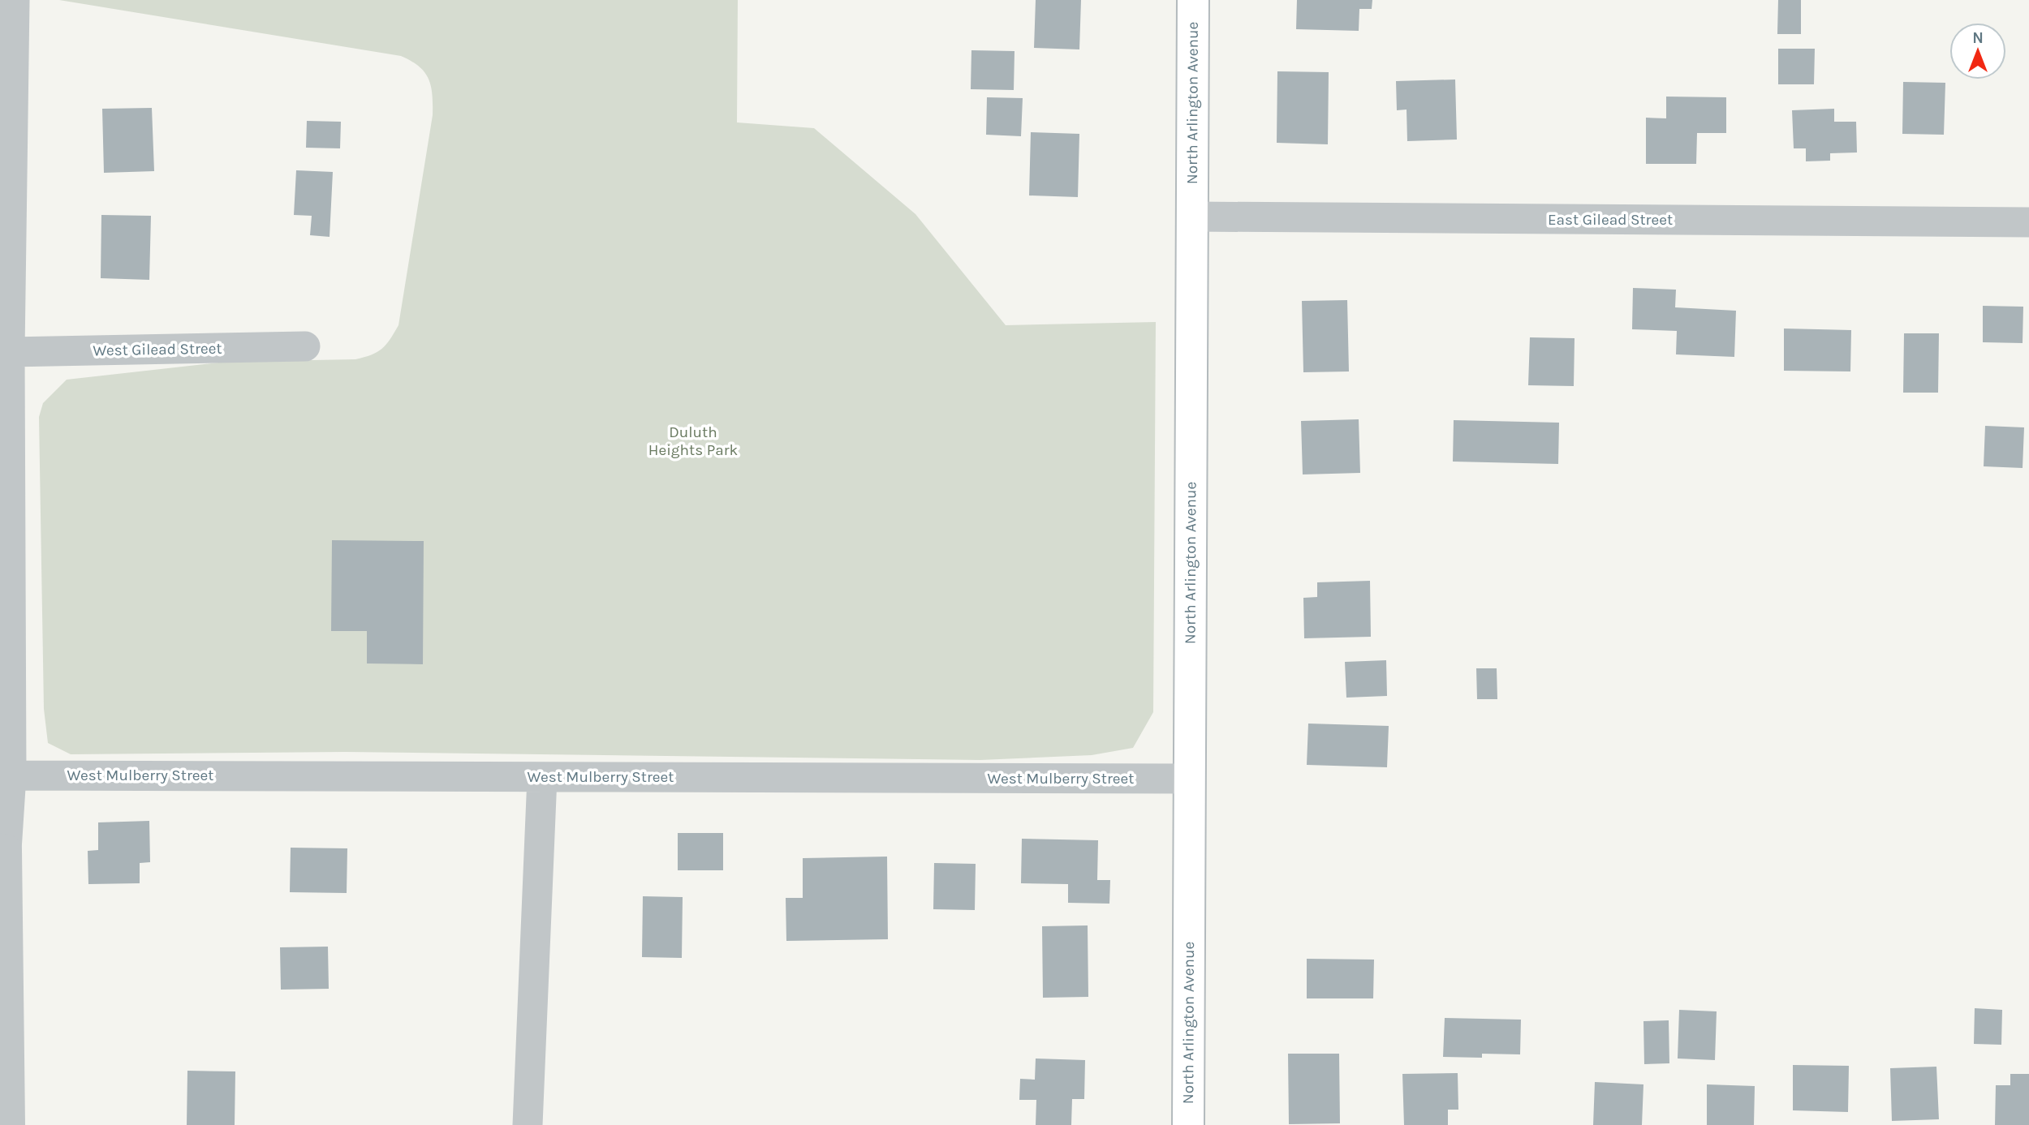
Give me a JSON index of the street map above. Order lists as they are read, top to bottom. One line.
{"streets":{"main road":["North Arlington Avenue"],"street":["East Gilead Street","West Gilead Street","West Mulberry Street"]},"crossings":[["North Arlington Avenue","East Gilead Street"],["North Arlington Avenue","West Mulberry Street"]],"parks":["Duluth Heights Park"],"north":"top"}
